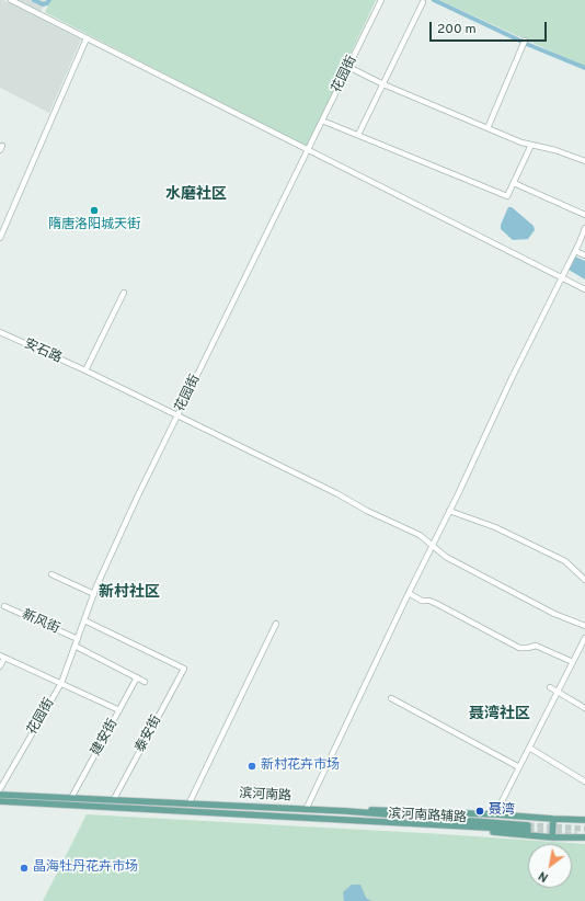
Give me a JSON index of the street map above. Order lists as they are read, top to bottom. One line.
{"streets":{"main road":["滨河南路","滨河南路辅路"],"street":["花园街","安石路","新风街","泰安街","建安街"]},"crossings":[["花园街","安石路"],["花园街","新风街"],["花园街","泰安街"],["泰安街","滨河南路"],["建安街","滨河南路"],["滨河南路","滨河南路辅路"]],"districts":["水磨社区","新村社区","聂湾社区"],"places":["隋唐洛阳城天街","新村花卉市场","聂湾","晶海牡丹花卉市场"],"scale_bar":"200 m","north":"bottom left"}
